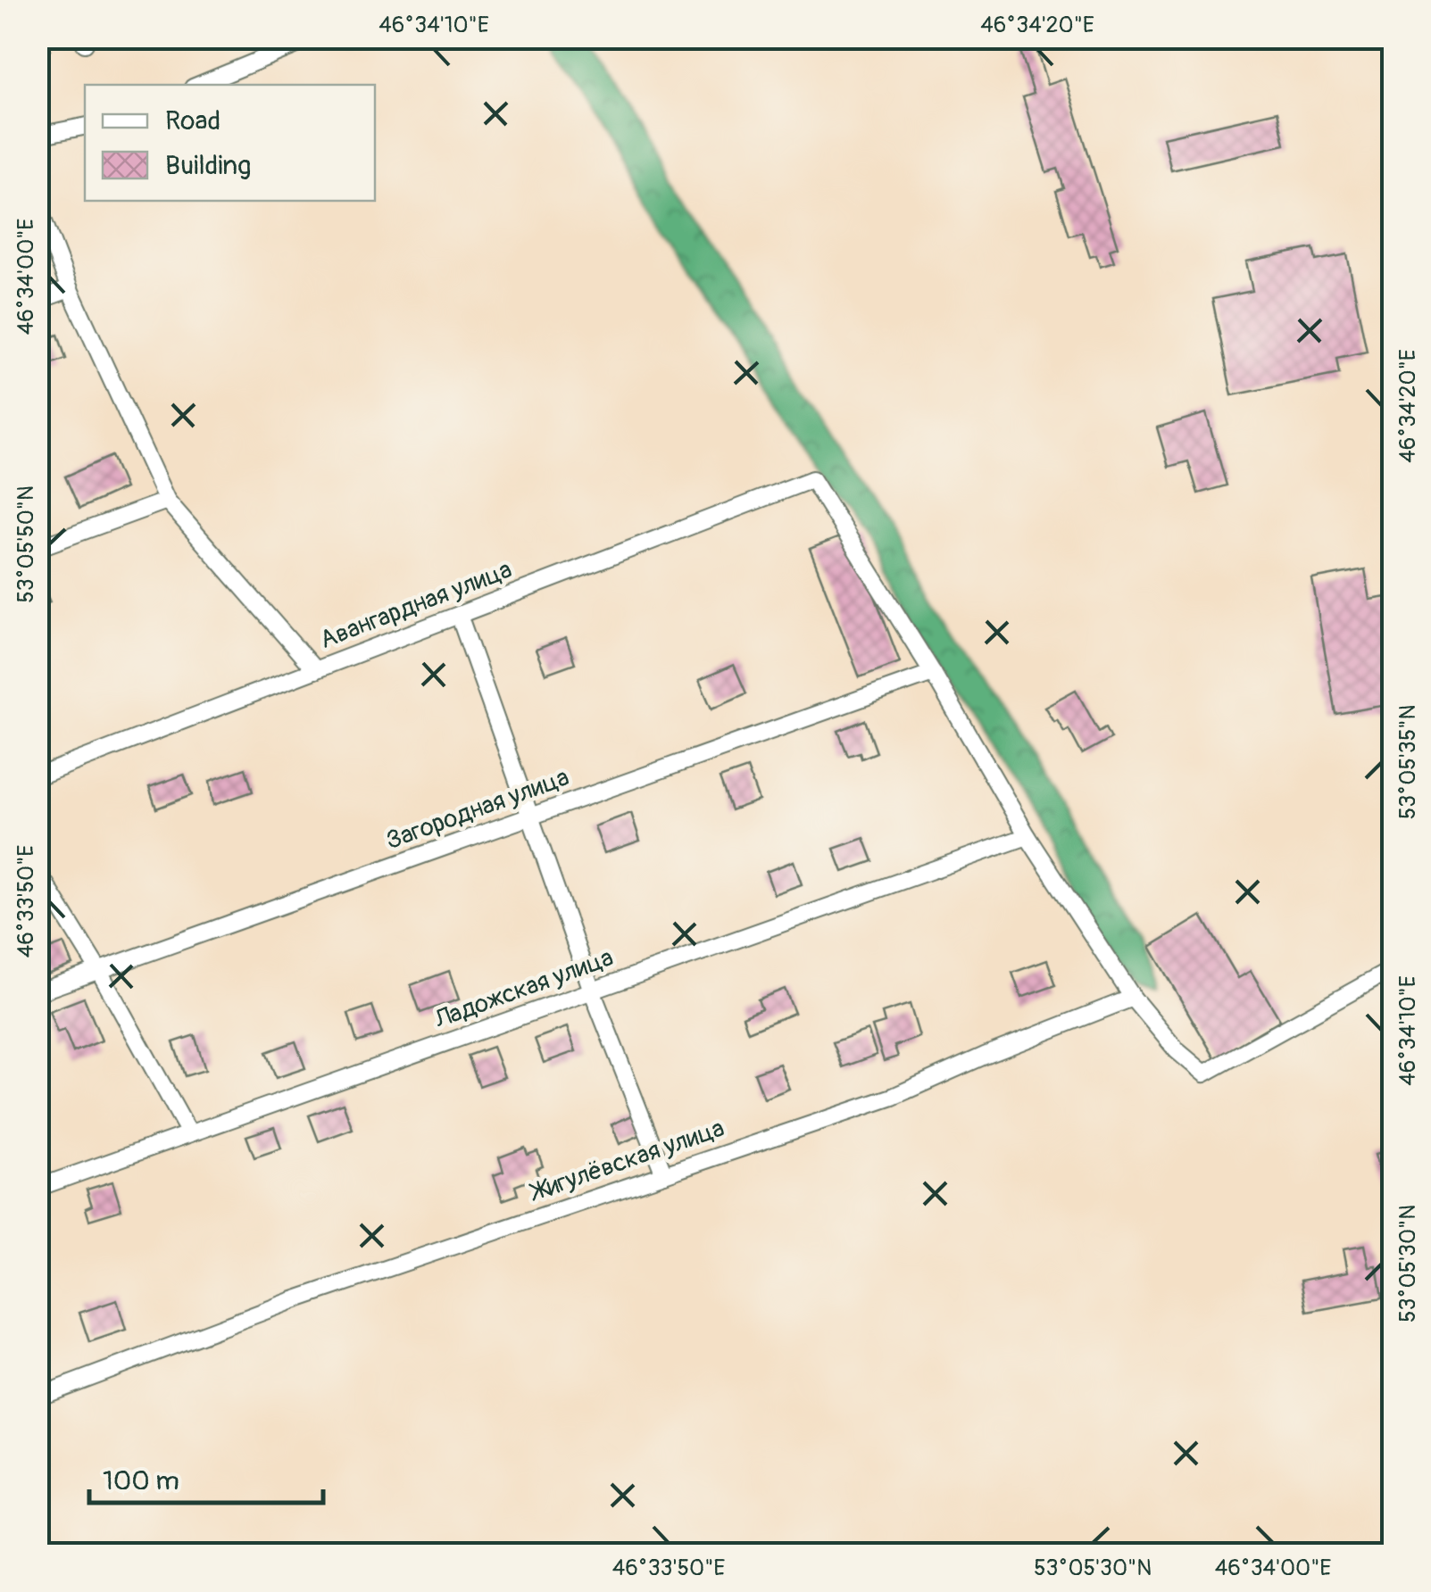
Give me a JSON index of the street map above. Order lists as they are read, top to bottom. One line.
{"streets":{"street":["Авангардная улица","Загородная улица","Ладожская улица","Жигулёвская улица"]},"crossings":[["Авангардная улица","Загородная улица"]],"legend":["Road","Building"],"scale_bar":"100 m","coordinates":["46°34'10\"E","46°34'20\"E","46°34'00\"E","53°05'50\"N","53°05'35\"N","46°33'50\"E","53°05'30\"N"]}
